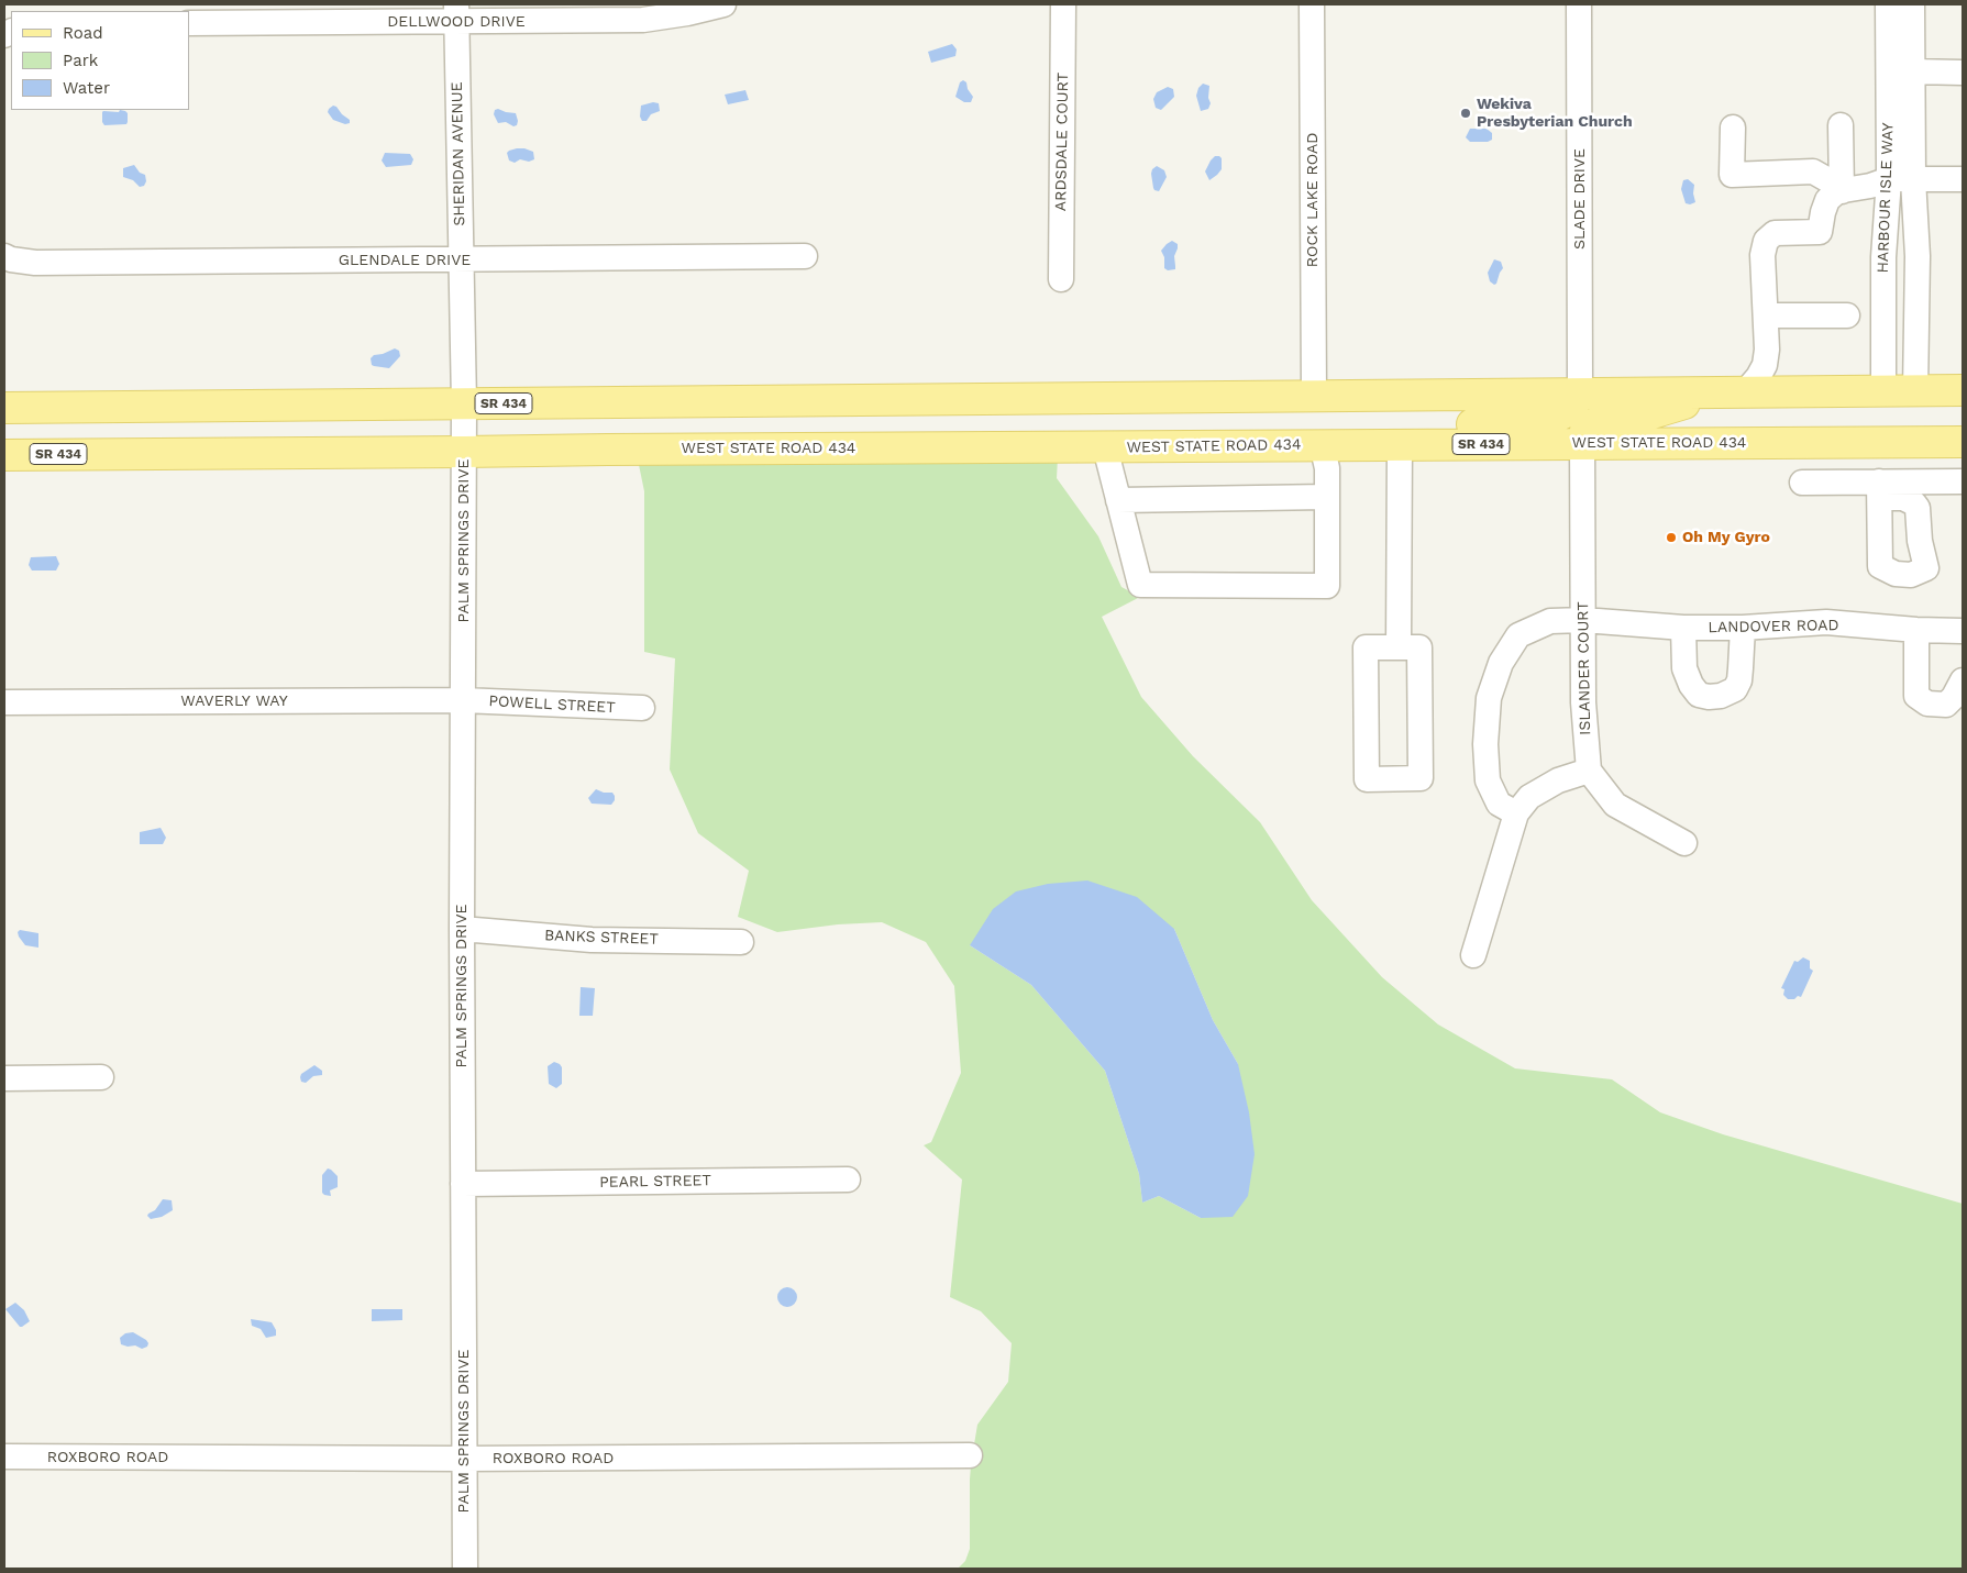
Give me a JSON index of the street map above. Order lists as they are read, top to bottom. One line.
{"streets":{"main road":["SR 434","WEST STATE ROAD 434"],"street":["DELLWOOD DRIVE","ARDSDALE COURT","SHERIDAN AVENUE","HARBOUR ISLE WAY","SLADE DRIVE","ROCK LAKE ROAD","GLENDALE DRIVE","PALM SPRINGS DRIVE","LANDOVER ROAD","ISLANDER COURT","WAVERLY WAY","POWELL STREET","BANKS STREET","PEARL STREET","ROXBORO ROAD"]},"crossings":[["DELLWOOD DRIVE","SHERIDAN AVENUE"],["SHERIDAN AVENUE","GLENDALE DRIVE"],["SHERIDAN AVENUE","SR 434"],["SHERIDAN AVENUE","PALM SPRINGS DRIVE"],["HARBOUR ISLE WAY","SR 434"],["SLADE DRIVE","SR 434"],["ROCK LAKE ROAD","SR 434"],["SR 434","WEST STATE ROAD 434"],["SR 434","PALM SPRINGS DRIVE"],["WEST STATE ROAD 434","PALM SPRINGS DRIVE"],["WEST STATE ROAD 434","ISLANDER COURT"],["PALM SPRINGS DRIVE","WAVERLY WAY"],["PALM SPRINGS DRIVE","POWELL STREET"],["PALM SPRINGS DRIVE","BANKS STREET"],["PALM SPRINGS DRIVE","PEARL STREET"],["PALM SPRINGS DRIVE","ROXBORO ROAD"],["LANDOVER ROAD","ISLANDER COURT"],["WAVERLY WAY","POWELL STREET"]],"places":["Wekiva Presbyterian Church","Oh My Gyro"],"legend":["Road","Park","Water"]}
